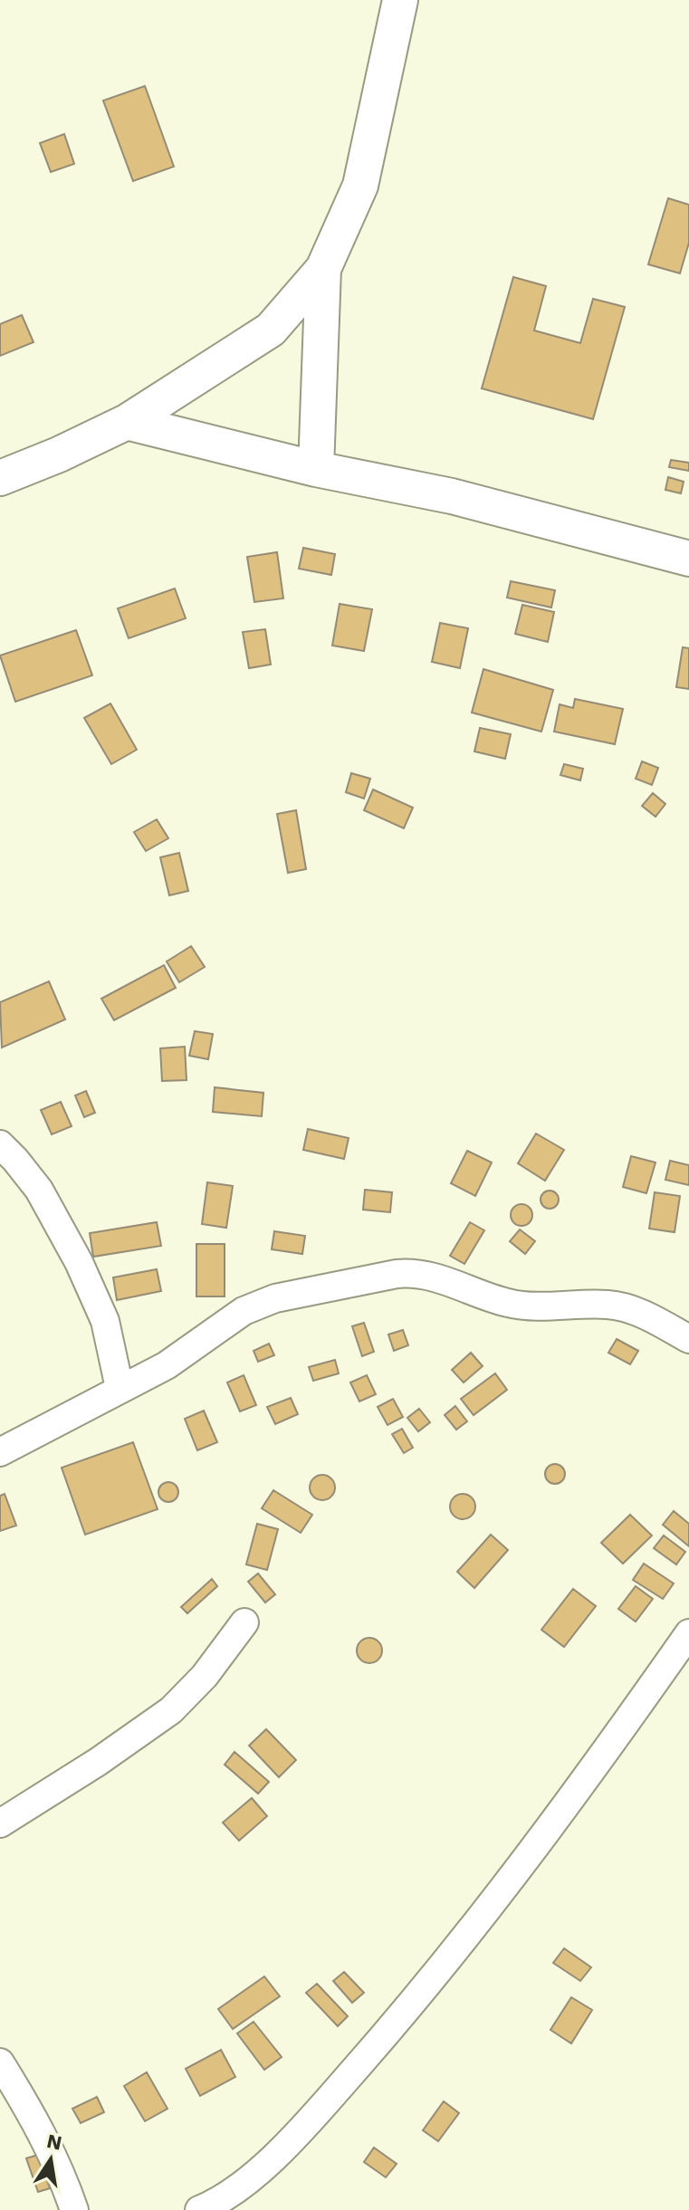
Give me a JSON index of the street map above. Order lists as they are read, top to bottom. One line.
{"north":"top"}
